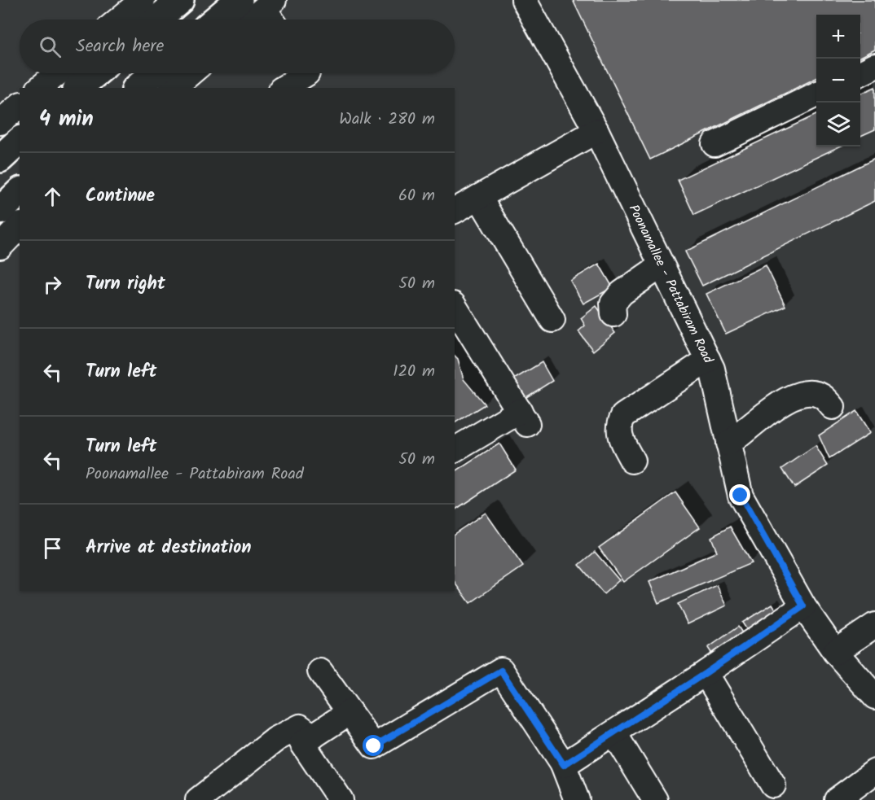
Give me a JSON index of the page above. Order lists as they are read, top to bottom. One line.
{"streets":{"street":["Poonamallee - Pattabiram Road"]},"page":{"map_buttons":["+","−"],"search":"Search here","heading":["4 min","Walk · 280 m"],"list":[["Continue","60 m"],["Turn right","50 m"],["Turn left","120 m"],["Turn left","Poonamallee - Pattabiram Road","50 m"],"Arrive at destination"]}}
